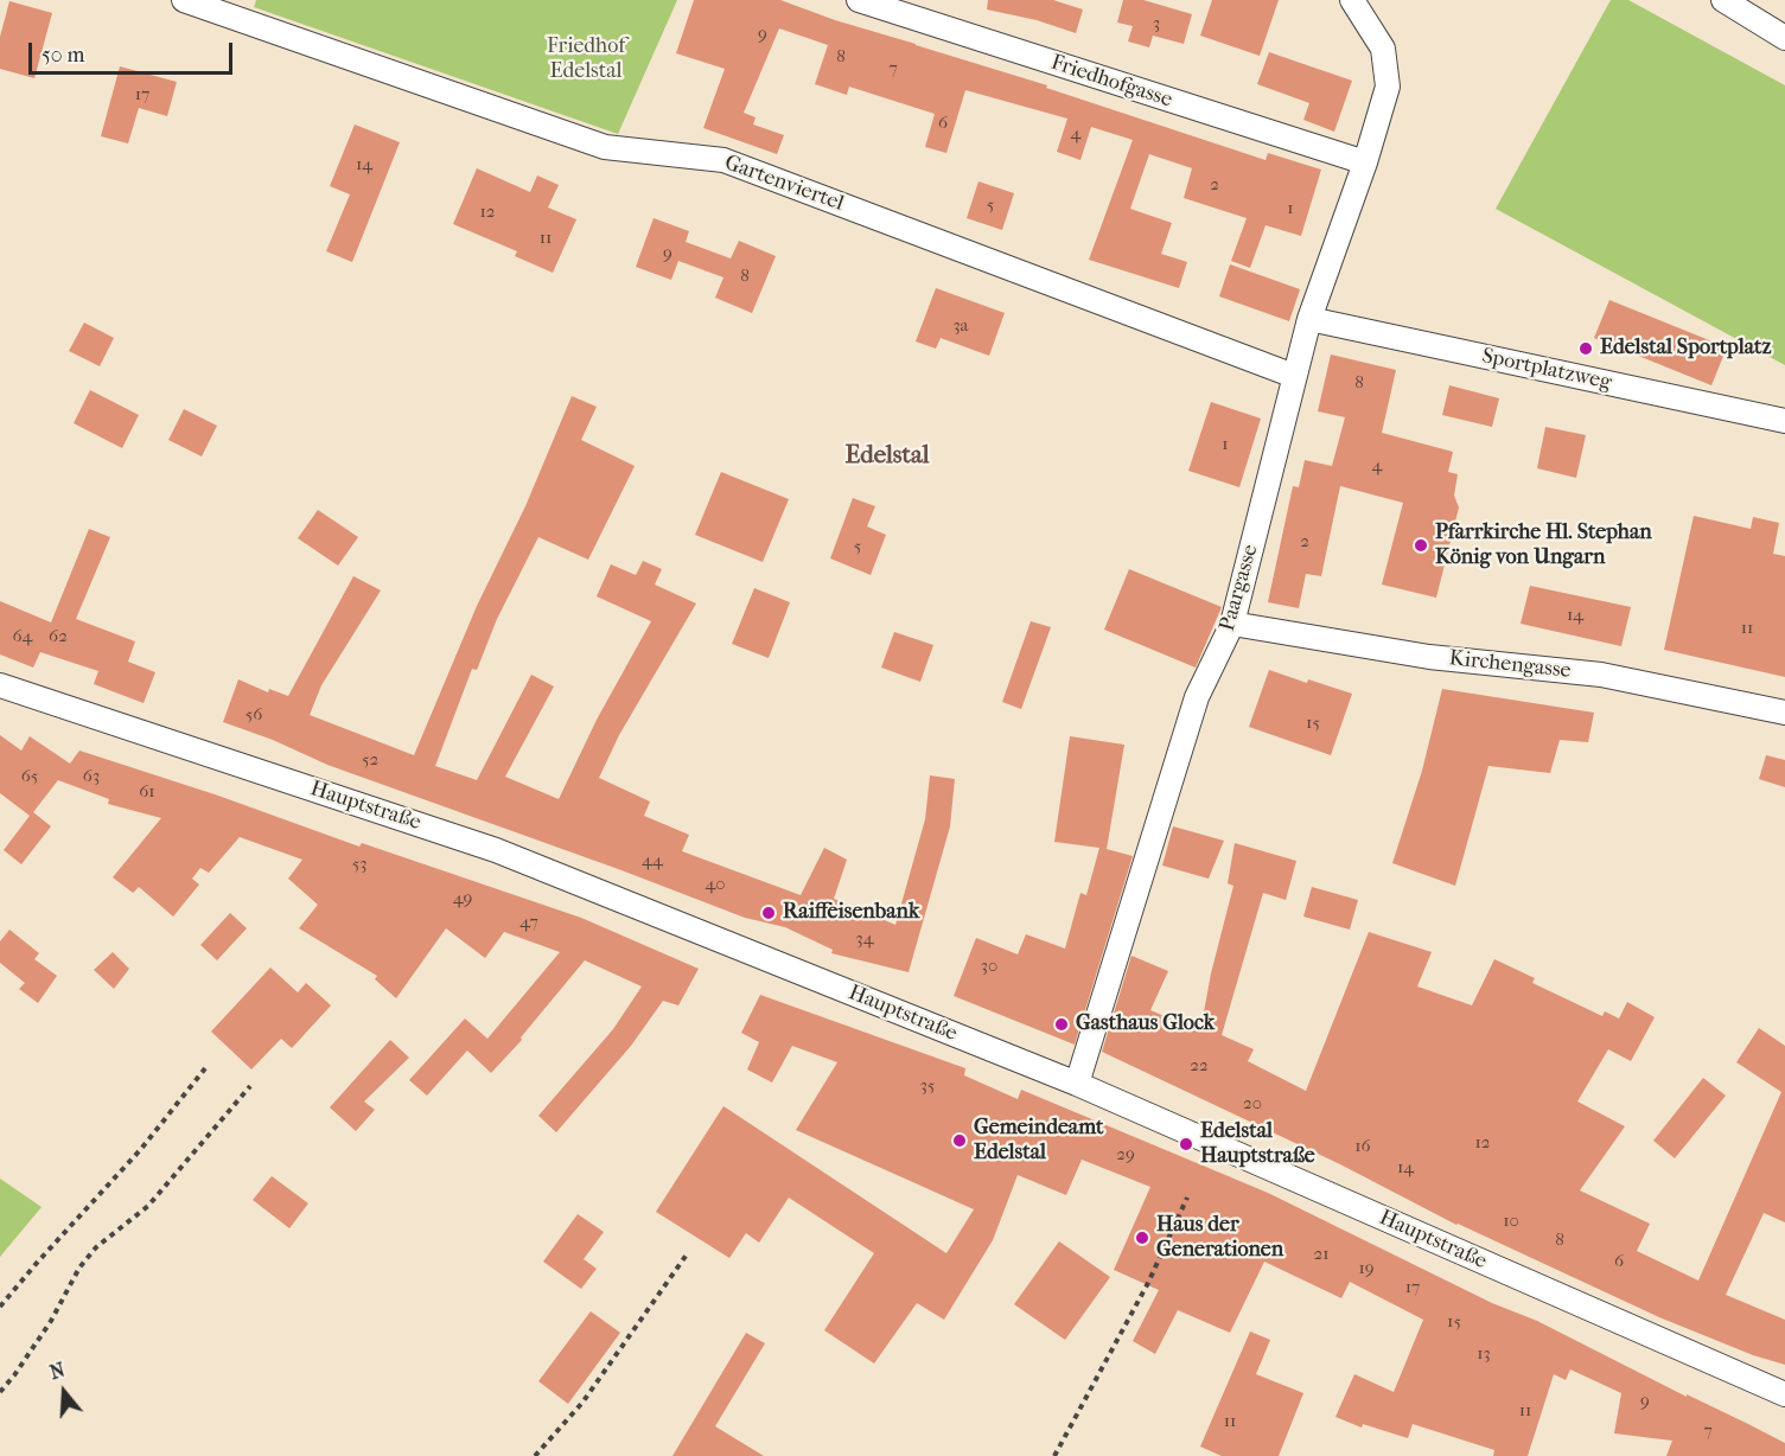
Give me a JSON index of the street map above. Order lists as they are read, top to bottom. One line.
{"streets":{"street":["Friedhofgasse","Gartenviertel","Sportplatzweg","Paargasse","Kirchengasse","Hauptstraße"]},"crossings":[["Friedhofgasse","Paargasse"],["Gartenviertel","Paargasse"],["Sportplatzweg","Paargasse"],["Paargasse","Kirchengasse"],["Paargasse","Hauptstraße"]],"districts":["Edelstal"],"parks":["Friedhof Edelstal"],"places":["Edelstal Sportplatz","Pfarrkirche Hl. Stephan König von Ungarn","Raiffeisenbank","Gasthaus Glock","Gemeindeamt Edelstal","Edelstal Hauptstraße","Haus der Generationen"],"house_numbers":["3","9","8","7","17","6","4","14","2","5","1","12","11","9","8","3a","8","1","4","2","5","14","11","64","62","56","15","52","65","63","61","44","53","40","49","47","34","30","22","35","20","12","16","29","14","10","8","21","6","19","17","15","13","9","11","11","7"],"scale_bar":"50 m","north":"top"}
